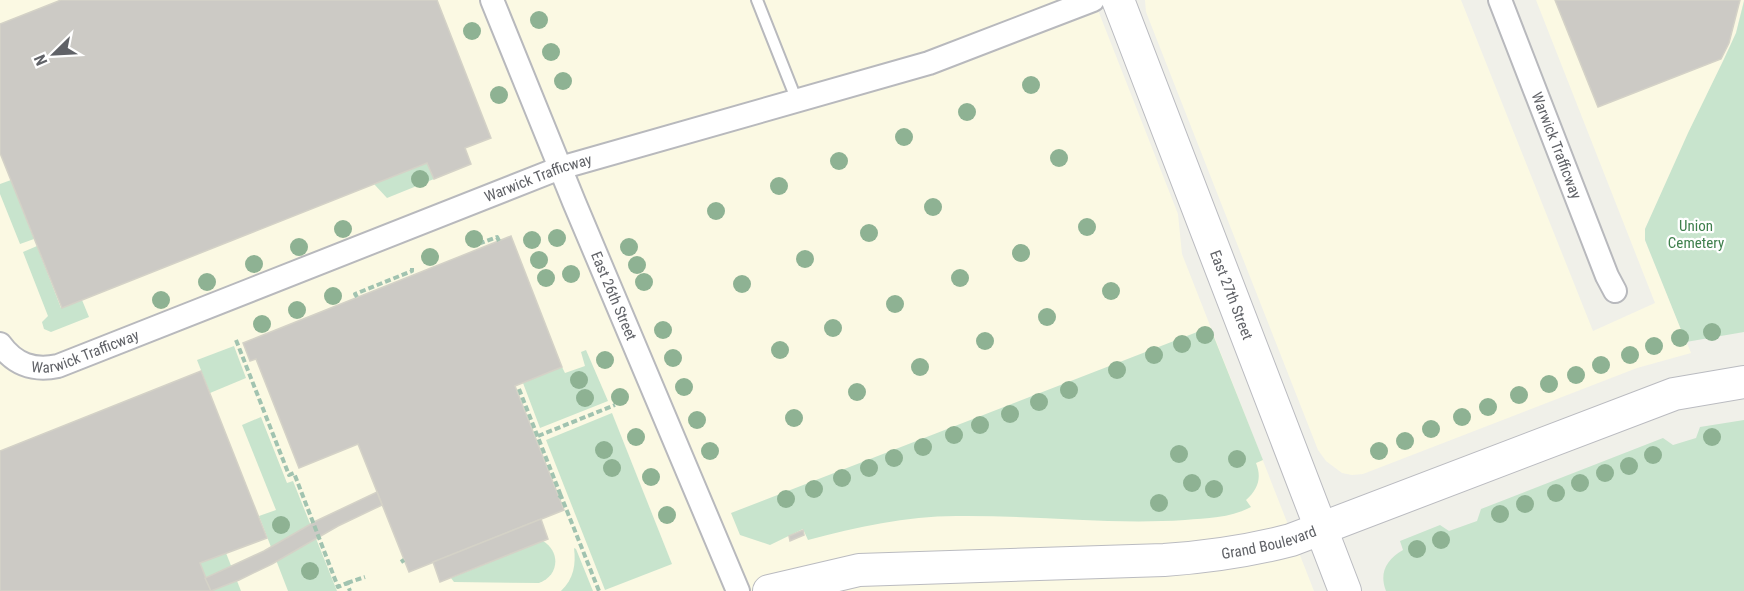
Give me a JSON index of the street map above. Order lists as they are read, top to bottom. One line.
{"streets":{"main road":["East 27th Street","Grand Boulevard"],"street":["Warwick Trafficway","East 26th Street"]},"crossings":[["Warwick Trafficway","East 26th Street"],["East 27th Street","Grand Boulevard"]],"parks":["Union Cemetery"],"north":"bottom left"}
